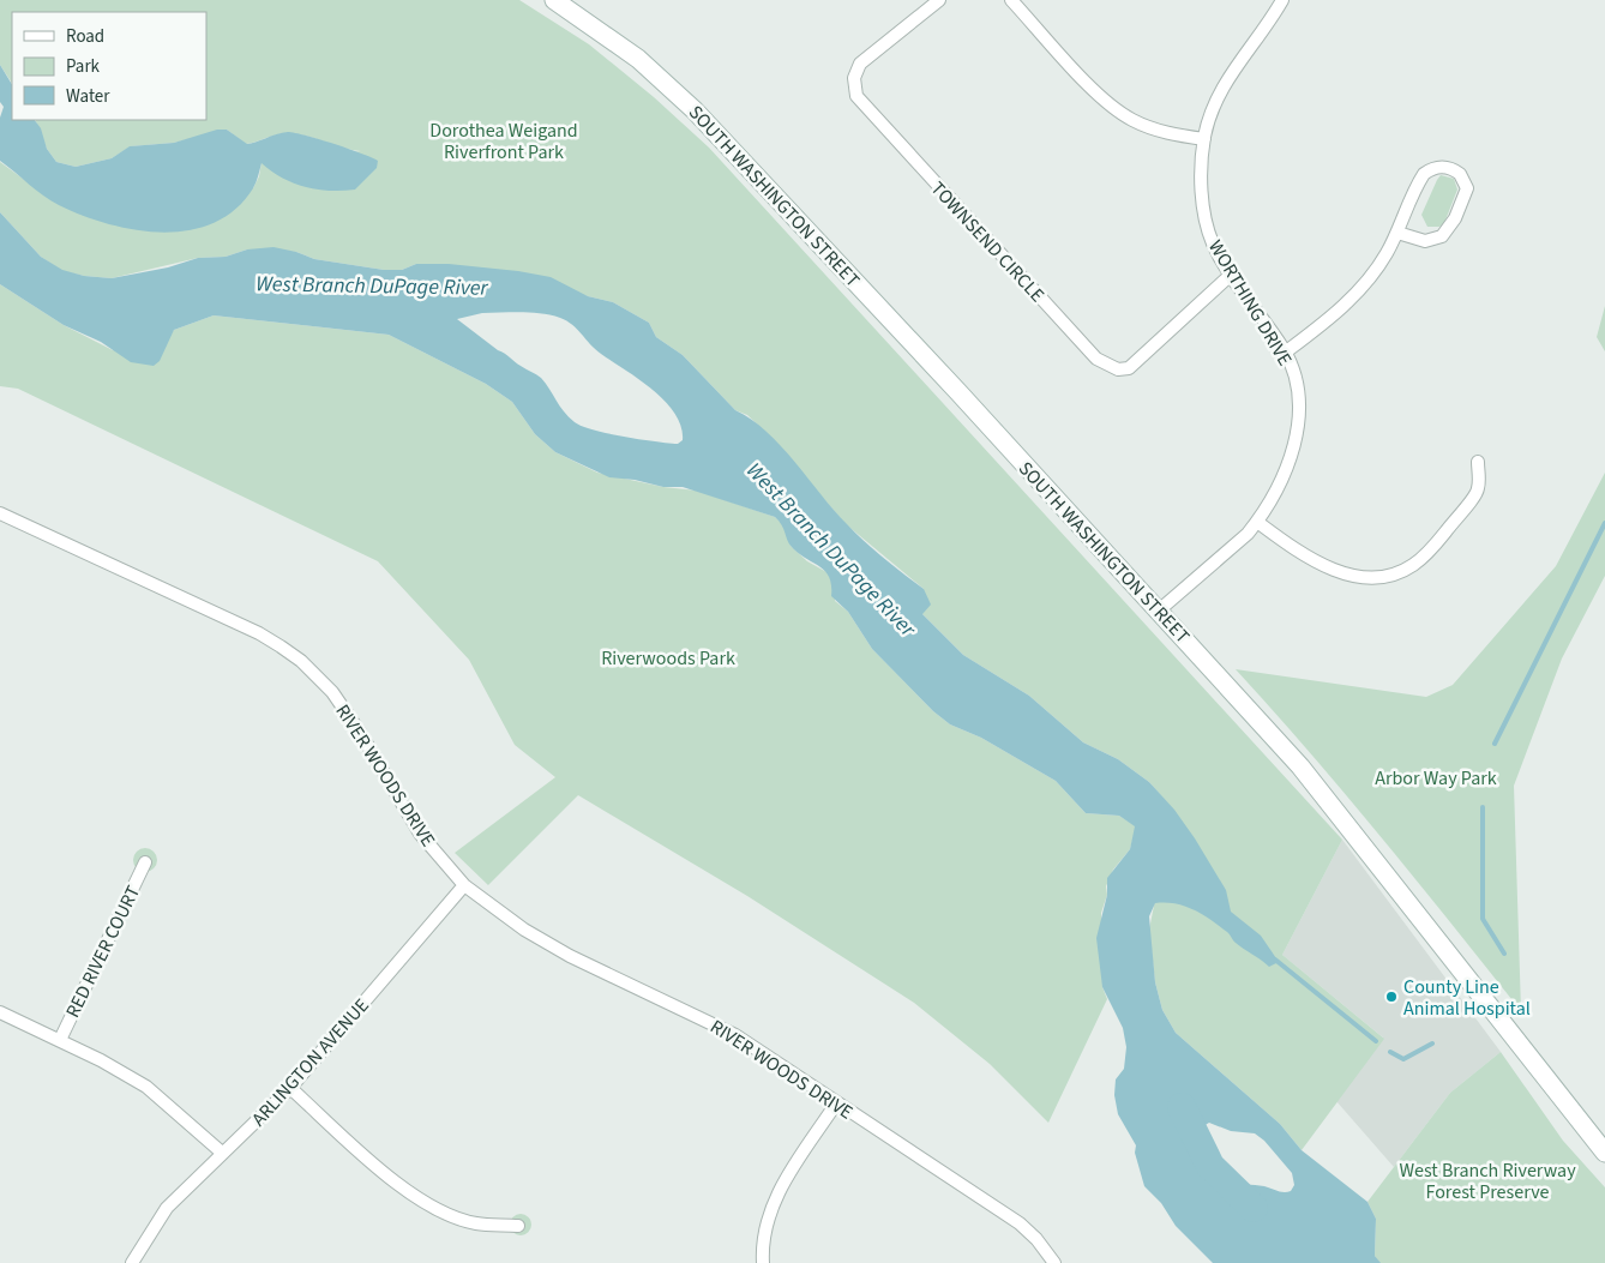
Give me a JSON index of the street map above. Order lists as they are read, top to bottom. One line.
{"streets":{"main road":["SOUTH WASHINGTON STREET"],"street":["TOWNSEND CIRCLE","WORTHING DRIVE","RIVER WOODS DRIVE","RED RIVER COURT","ARLINGTON AVENUE"]},"crossings":[["SOUTH WASHINGTON STREET","WORTHING DRIVE"],["TOWNSEND CIRCLE","WORTHING DRIVE"],["RIVER WOODS DRIVE","ARLINGTON AVENUE"]],"water":["West Branch DuPage River"],"parks":["Dorothea Weigand Riverfront Park","Riverwoods Park","Arbor Way Park","West Branch Riverway Forest Preserve"],"places":["County Line Animal Hospital"],"legend":["Road","Park","Water"]}
